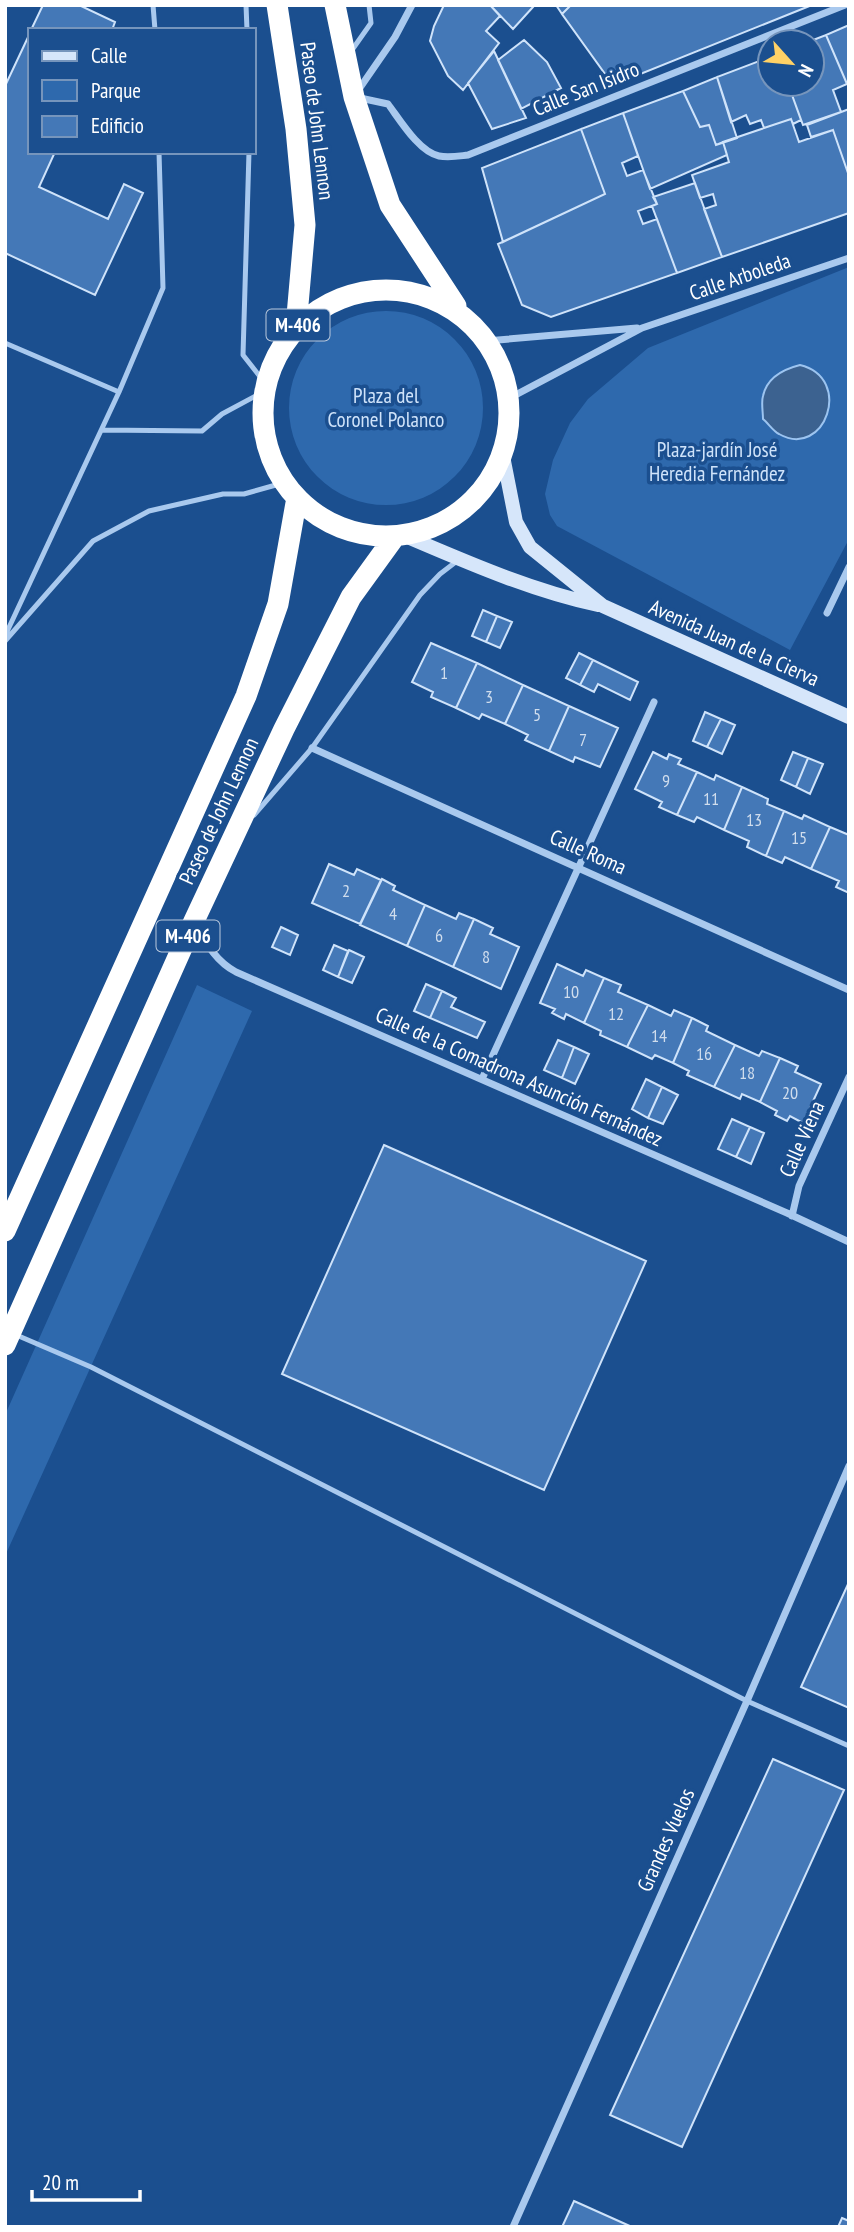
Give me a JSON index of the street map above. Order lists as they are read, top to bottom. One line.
{"streets":{"highway":["Paseo de John Lennon","M-406"],"street":["Calle San Isidro","Calle Arboleda","Avenida Juan de la Cierva","Calle Roma","Calle de la Comadrona Asunción Fernández","Calle Viena","Grandes Vuelos"]},"crossings":[["Calle San Isidro","Paseo de John Lennon"],["Paseo de John Lennon","Calle Arboleda"],["Paseo de John Lennon","M-406"],["Paseo de John Lennon","Avenida Juan de la Cierva"],["Paseo de John Lennon","Calle de la Comadrona Asunción Fernández"],["Calle Arboleda","M-406"],["Calle Arboleda","Avenida Juan de la Cierva"],["M-406","Avenida Juan de la Cierva"],["Calle de la Comadrona Asunción Fernández","Calle Viena"]],"parks":["Plaza del Coronel Polanco","Plaza-jardín José Heredia Fernández"],"house_numbers":["1","3","5","7","9","11","13","15","2","4","6","8","10","12","14","16","18","20"],"legend":["Calle","Parque","Edificio"],"scale_bar":"20 m","north":"bottom right"}
